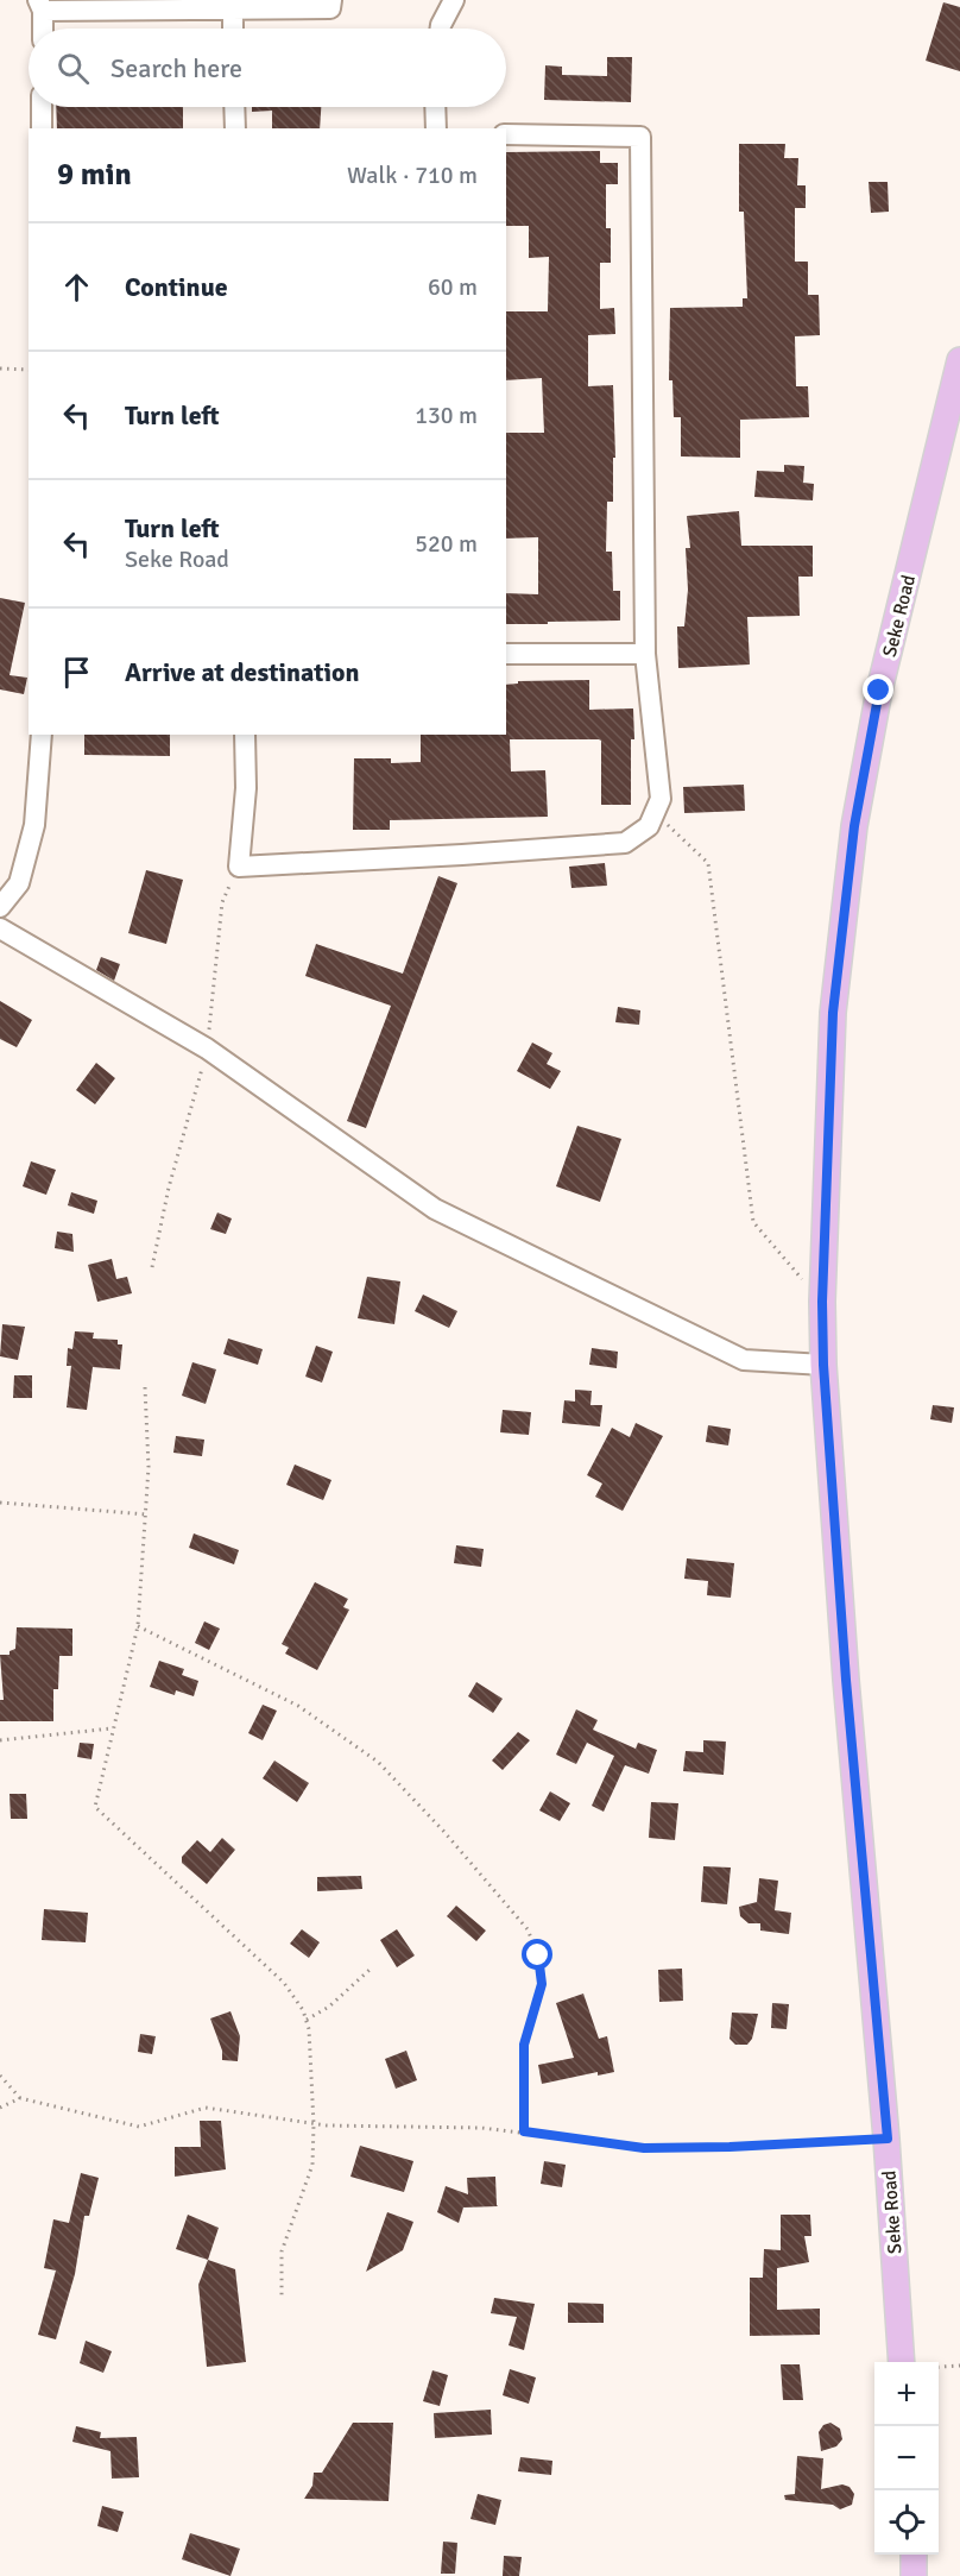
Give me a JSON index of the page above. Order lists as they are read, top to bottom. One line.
{"streets":{"main road":["Seke Road"]},"page":{"search":"Search here","heading":["9 min","Walk · 710 m"],"list":[["Continue","60 m"],["Turn left","130 m"],["Turn left","Seke Road","520 m"],"Arrive at destination"],"map_buttons":["+","−"]}}
